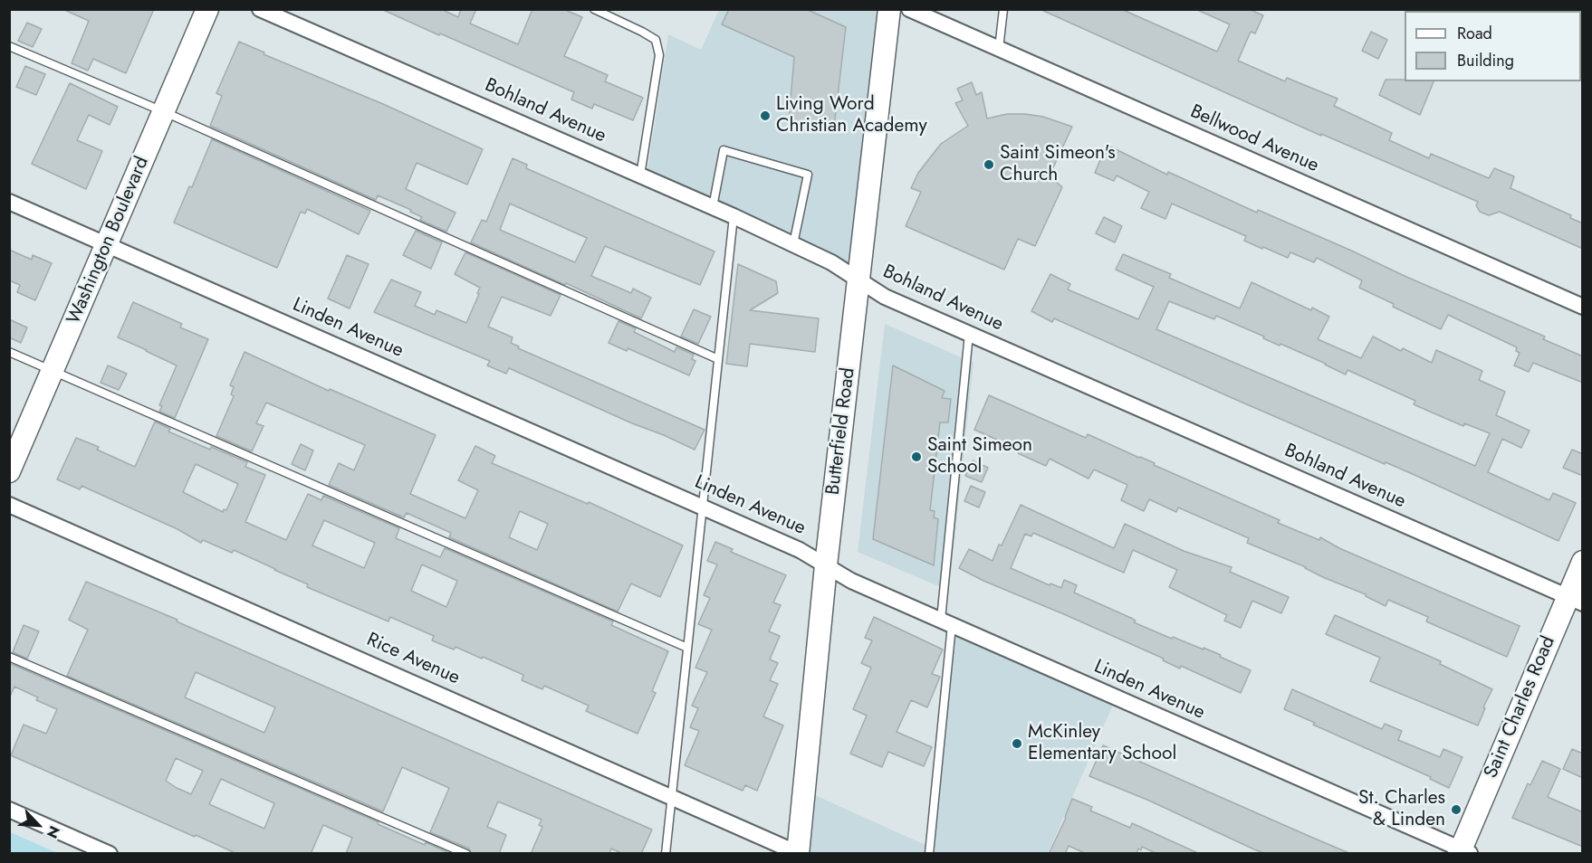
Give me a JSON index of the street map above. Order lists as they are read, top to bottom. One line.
{"streets":{"main road":["Washington Boulevard","Butterfield Road","Saint Charles Road"],"street":["Bohland Avenue","Bellwood Avenue","Linden Avenue","Rice Avenue"]},"crossings":[["Bohland Avenue","Butterfield Road"],["Bohland Avenue","Saint Charles Road"],["Washington Boulevard","Linden Avenue"],["Linden Avenue","Butterfield Road"],["Linden Avenue","Saint Charles Road"],["Butterfield Road","Rice Avenue"]],"places":["Living Word Christian Academy","Saint Simeon's Church","Saint Simeon School","McKinley Elementary School","St. Charles & Linden"],"legend":["Road","Building"],"north":"bottom right"}
